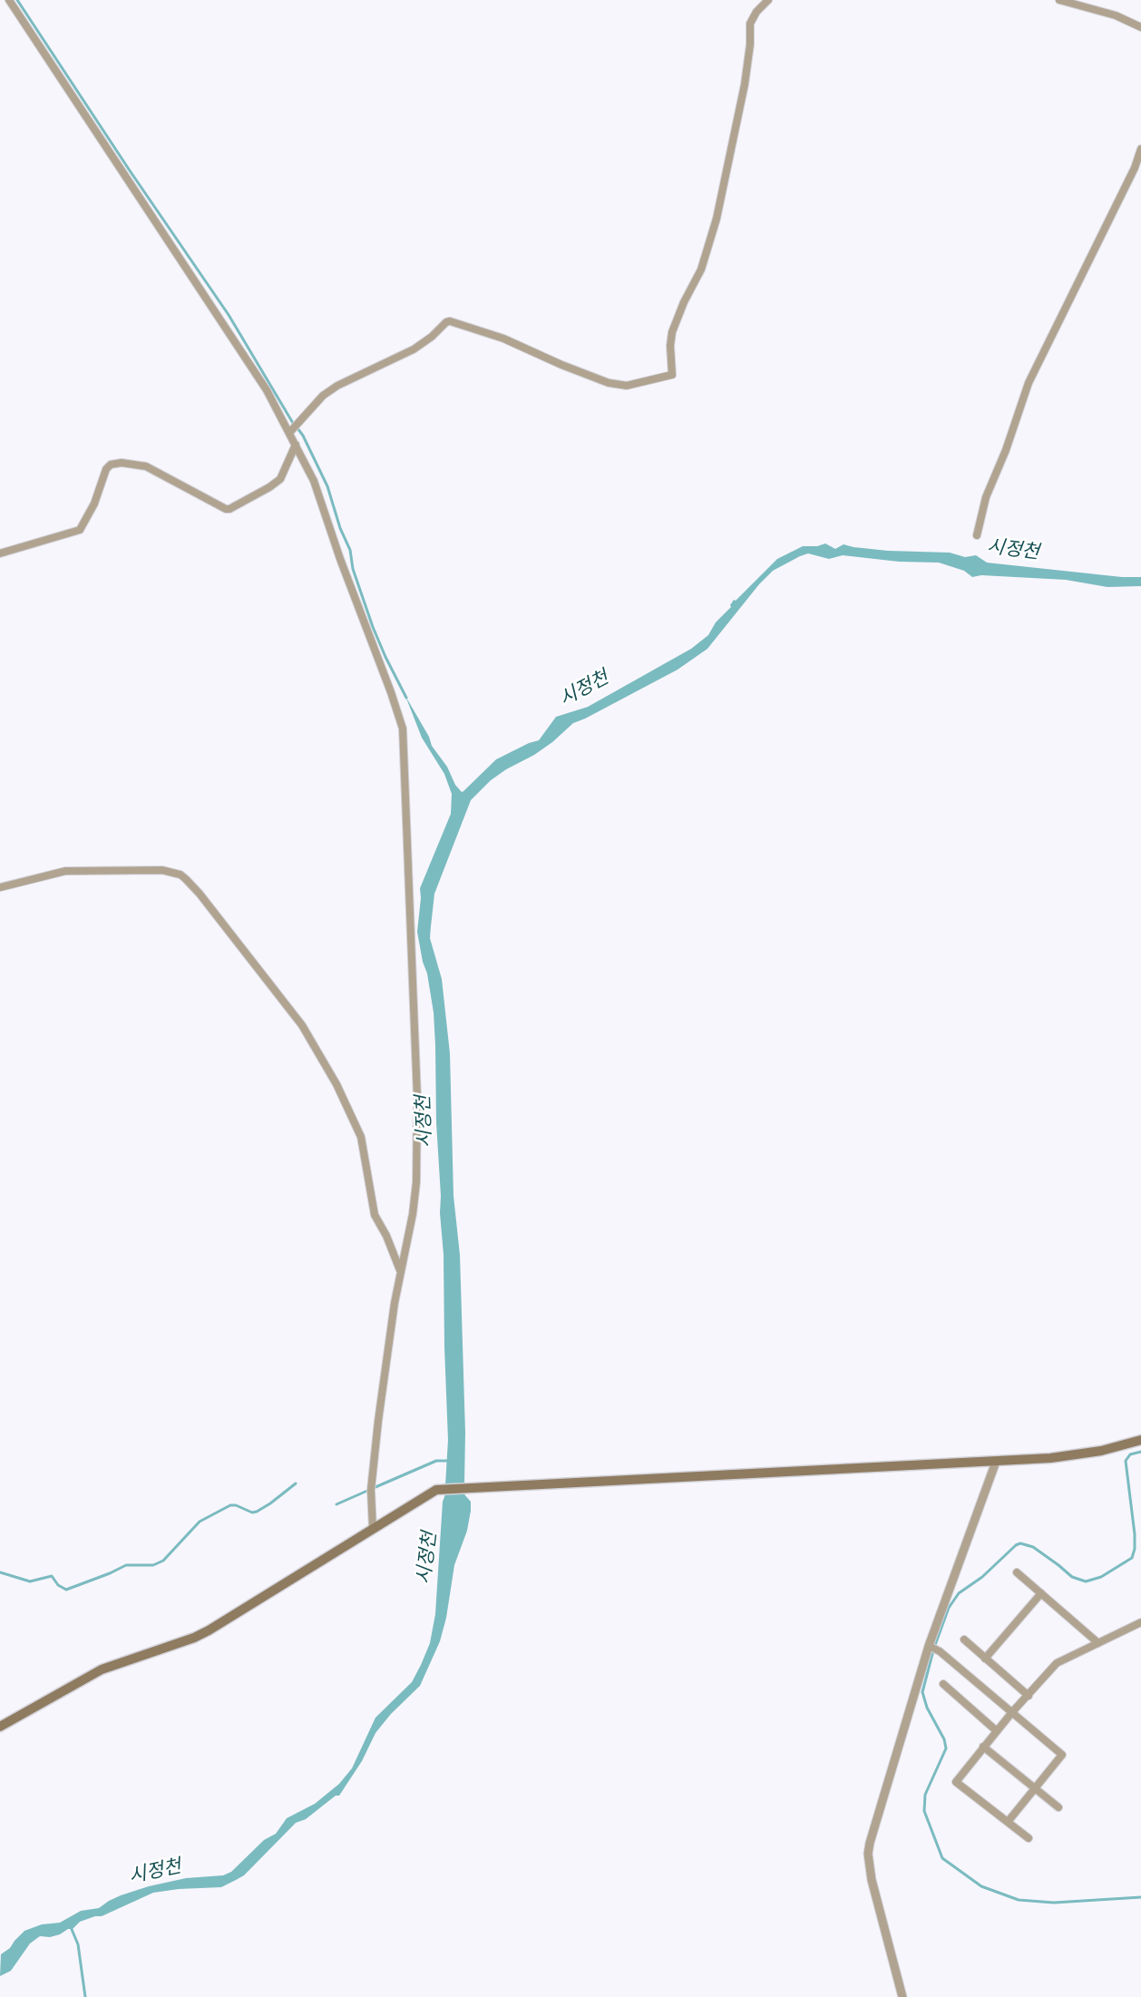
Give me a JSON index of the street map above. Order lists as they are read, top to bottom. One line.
{"water":["시정천"]}
